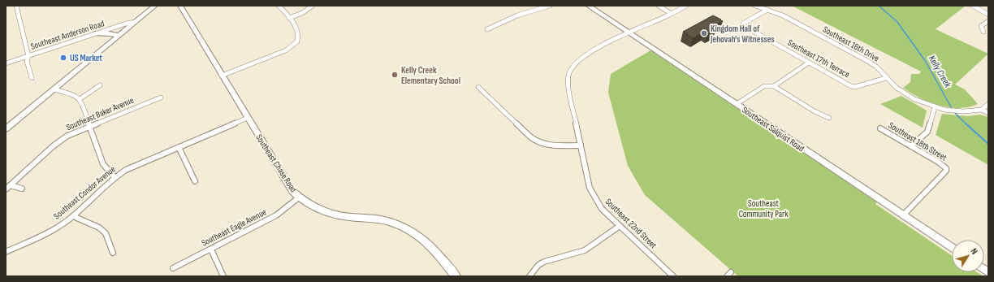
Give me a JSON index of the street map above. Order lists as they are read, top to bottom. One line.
{"streets":{"street":["Southeast Anderson Road","Southeast 16th Drive","Southeast 17th Terrace","Southeast Baker Avenue","Southeast Salquist Road","Southeast 18th Street","Southeast Chase Road","Southeast Condor Avenue","Southeast 22nd Street","Southeast Eagle Avenue"]},"crossings":[["Southeast 16th Drive","Southeast 17th Terrace"],["Southeast Salquist Road","Southeast 18th Street"],["Southeast Chase Road","Southeast Condor Avenue"],["Southeast Chase Road","Southeast Eagle Avenue"]],"water":["Kelly Creek"],"parks":["Southeast Community Park"],"places":["Kingdom Hall of Jehovah's Witnesses","US Market","Kelly Creek Elementary School"],"north":"top right"}
